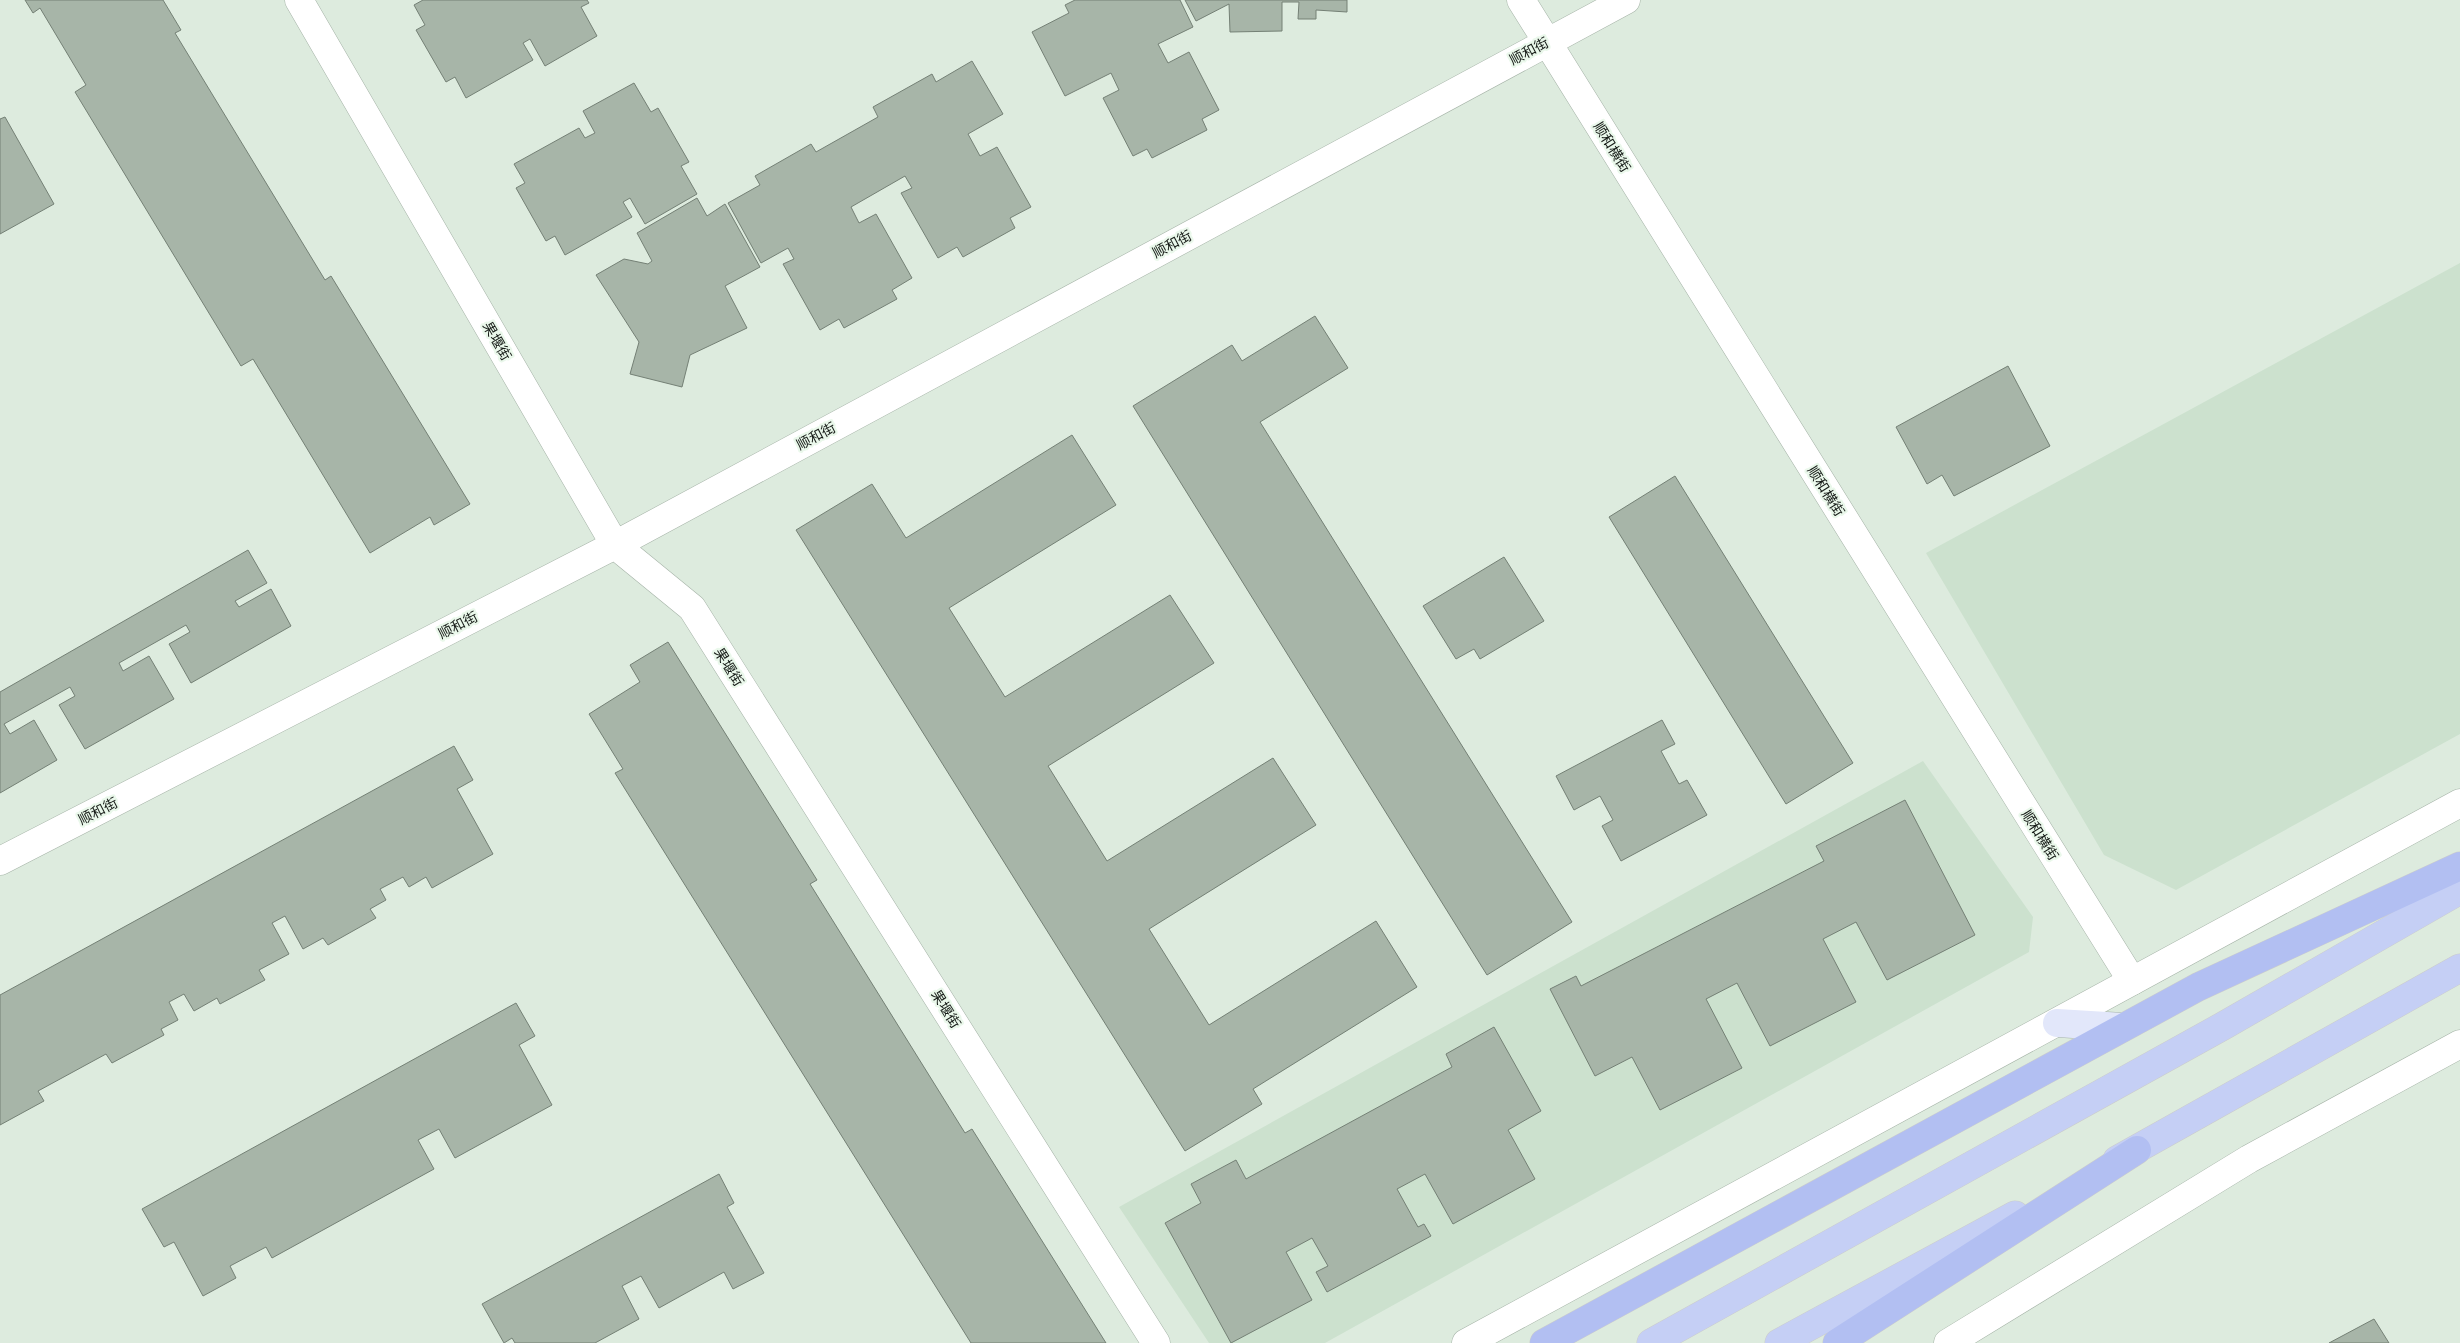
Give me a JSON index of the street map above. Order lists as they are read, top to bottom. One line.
{"streets":{"street":["顺和街","顺和横街","果堰街"]},"crossings":[["顺和街","顺和横街"],["顺和街","果堰街"]]}
